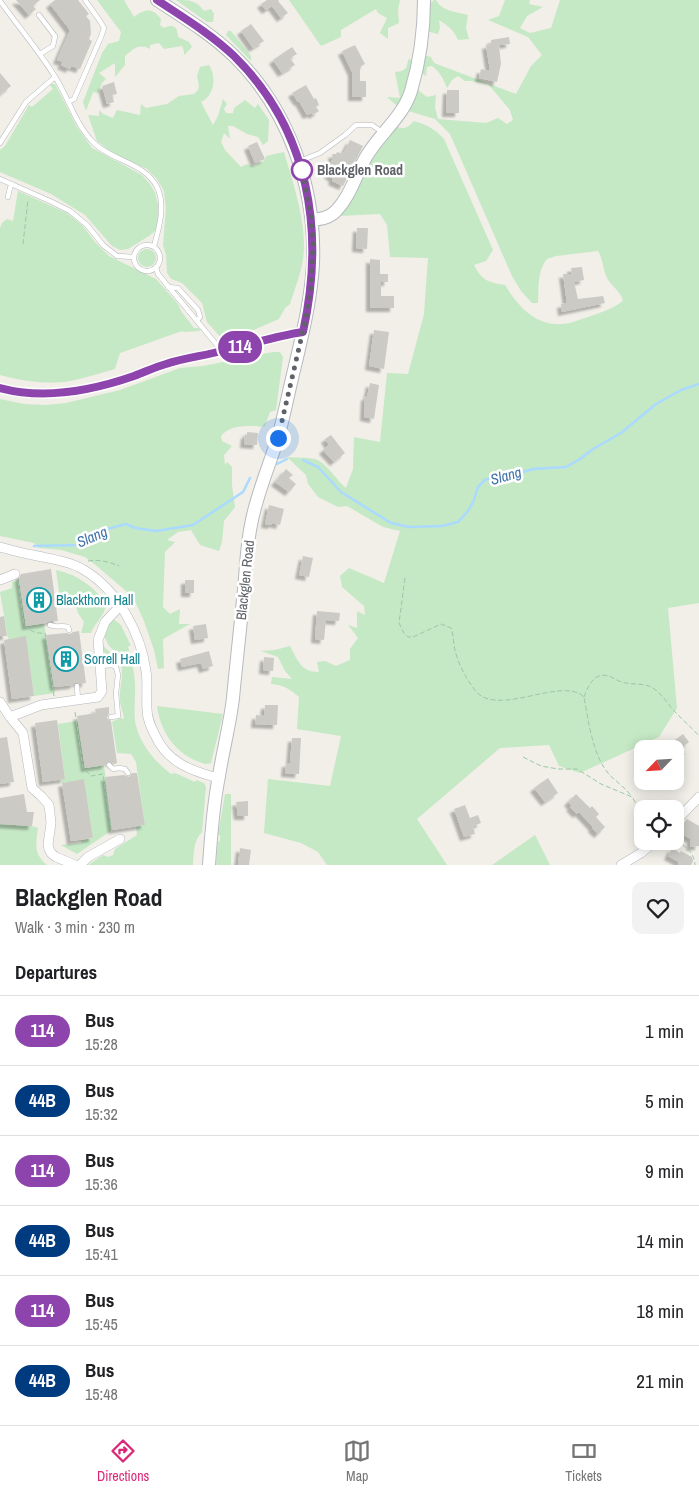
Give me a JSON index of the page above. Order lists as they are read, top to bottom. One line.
{"streets":{"street":["Blackglen Road"]},"water":["Slang"],"places":{"other":["Blackglen Road"],"building":["Blackthorn Hall","Sorrell Hall"]},"lines":["bus line 114"],"north":"bottom left","page":{"on_map":"114","heading":[["Blackglen Road","Walk · 3 min · 230 m"],"Departures"],"list":[{"mark":"114","name":"Bus","note":"15:28","value":"1 min"},{"mark":"44B","name":"Bus","note":"15:32","value":"5 min"},{"mark":"114","name":"Bus","note":"15:36","value":"9 min"},{"mark":"44B","name":"Bus","note":"15:41","value":"14 min"},{"mark":"114","name":"Bus","note":"15:45","value":"18 min"},{"mark":"44B","name":"Bus","note":"15:48","value":"21 min"}],"tabs":["Directions","Map","Tickets"]}}
